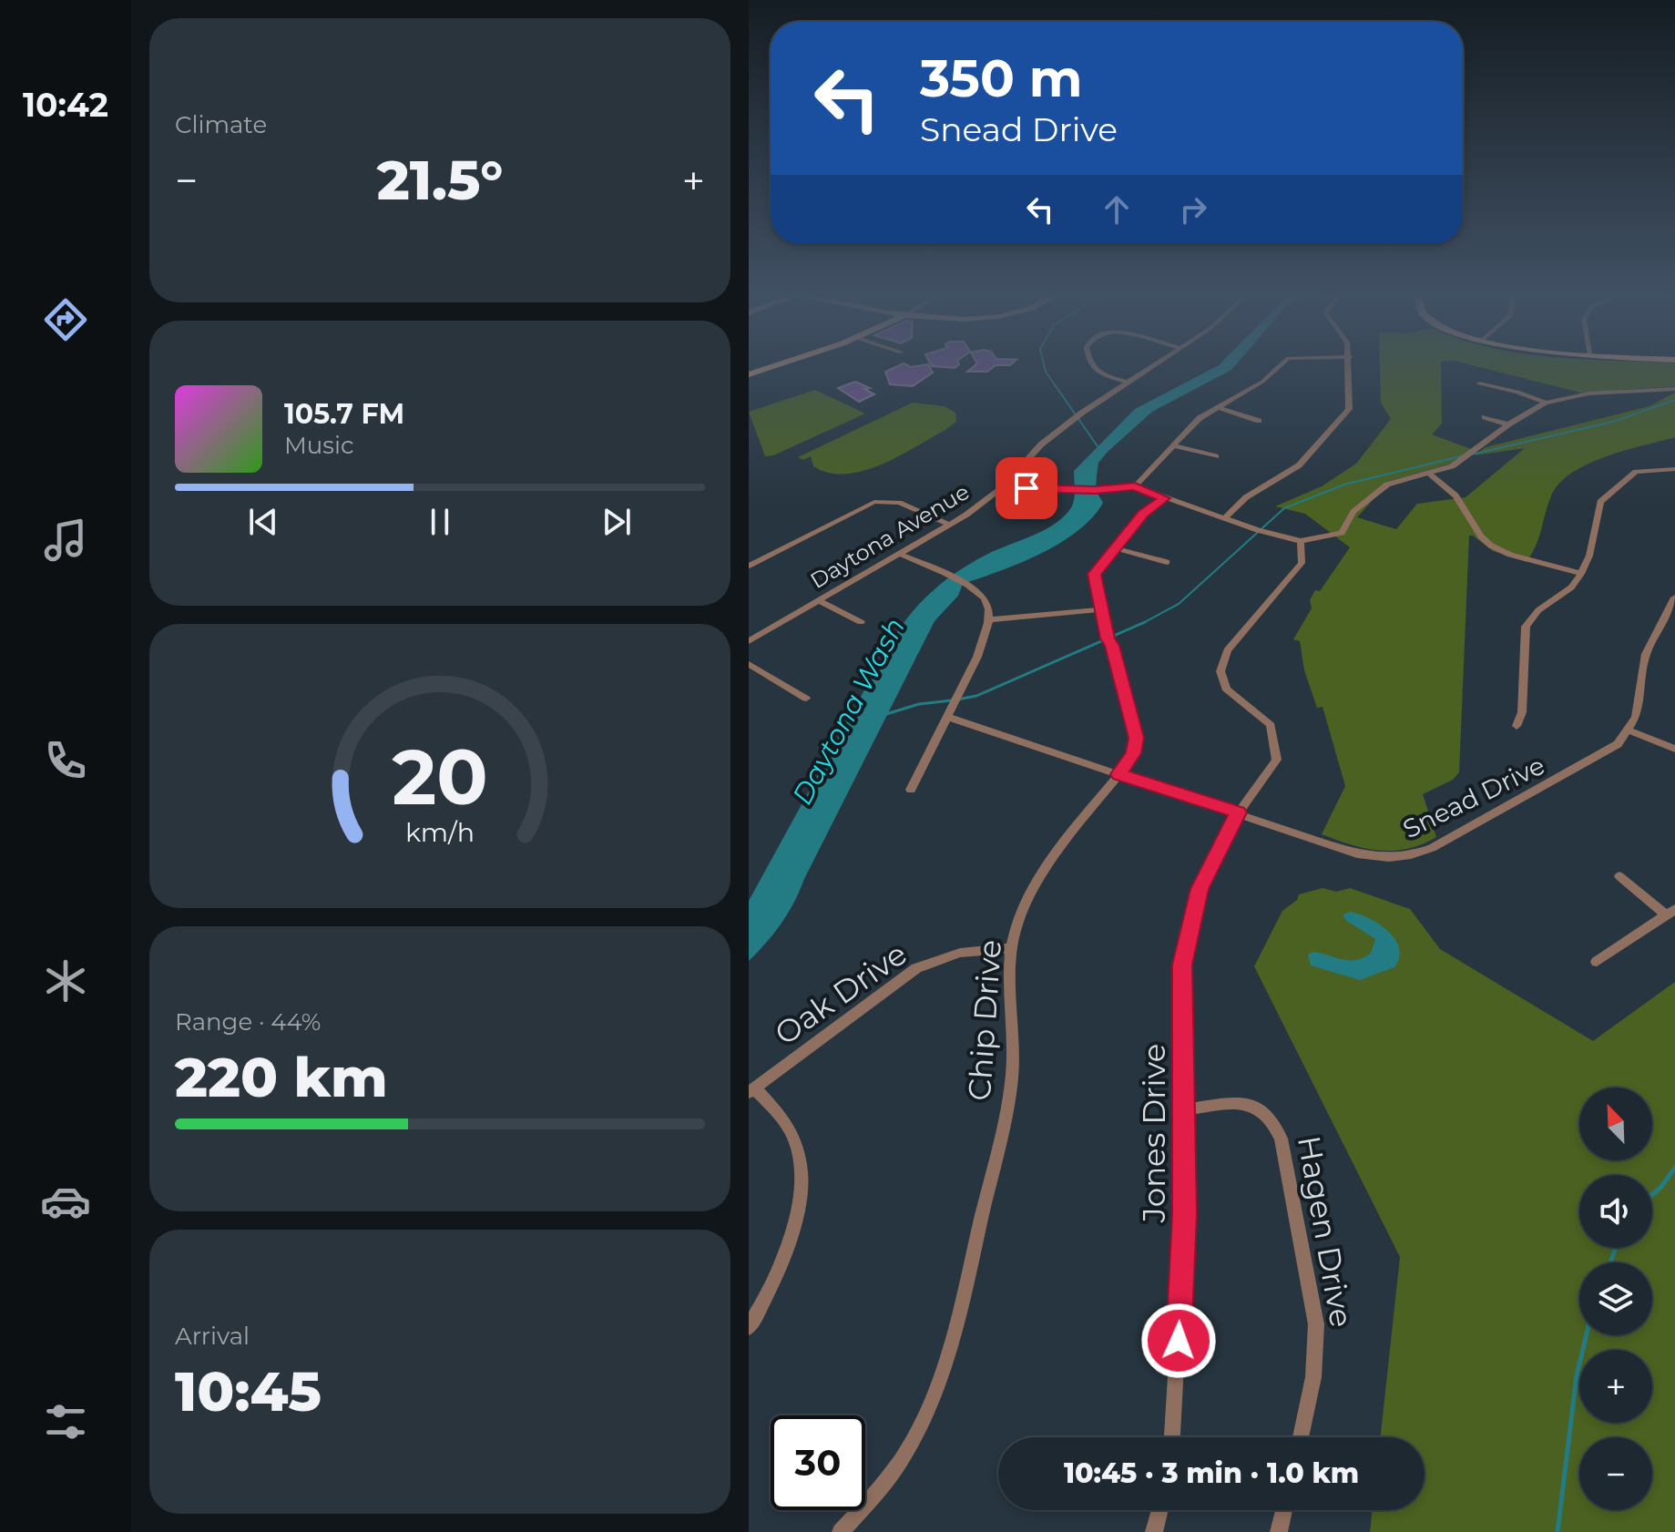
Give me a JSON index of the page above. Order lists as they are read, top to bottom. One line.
{"streets":{"street":["Daytona Avenue","Snead Drive","Oak Drive","Chip Drive","Jones Drive","Hagen Drive"]},"crossings":[["Snead Drive","Chip Drive"],["Snead Drive","Jones Drive"],["Oak Drive","Chip Drive"],["Jones Drive","Hagen Drive"]],"water":["Daytona Wash"],"north":"top left","page":{"tabs":"10:42","tile":["Climate",["Range · 44%","220 km"],["Arrival","10:45"]],"turn":["350 m","Snead Drive"],"heat":["−","21.5°","+"],"song":["105.7 FM","Music"],"map_buttons":["+","−"],"limit":"30","trip":"10:45 · 3 min · 1.0 km","gauge":["20","km/h"]}}
